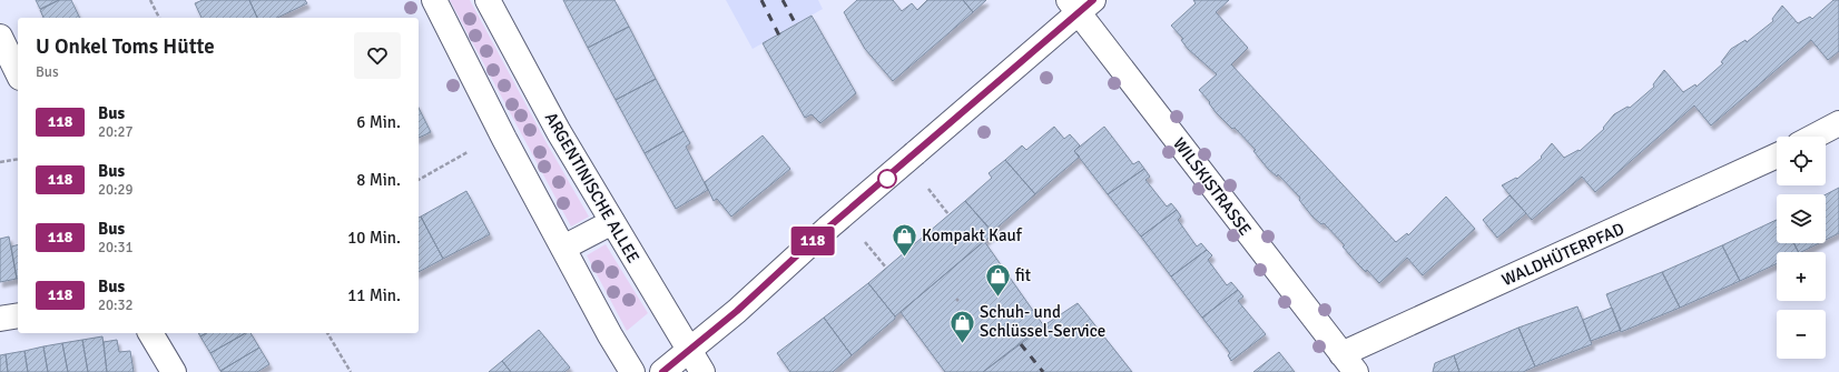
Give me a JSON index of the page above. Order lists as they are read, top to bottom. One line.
{"streets":{"street":["WILSKISTRASSE","ARGENTINISCHE ALLEE","WALDHÜTERPFAD"]},"crossings":[["WILSKISTRASSE","WALDHÜTERPFAD"]],"places":{"shop":["Kompakt Kauf","fit","Schuh- und Schlüssel-Service"]},"lines":["bus line 118"],"page":{"on_map":"118","heading":["U Onkel Toms Hütte","Bus"],"list":[{"mark":"118","name":"Bus","note":"20:27","value":"6 Min."},{"mark":"118","name":"Bus","note":"20:29","value":"8 Min."},{"mark":"118","name":"Bus","note":"20:31","value":"10 Min."},{"mark":"118","name":"Bus","note":"20:32","value":"11 Min."}],"map_buttons":["+","−"]}}
